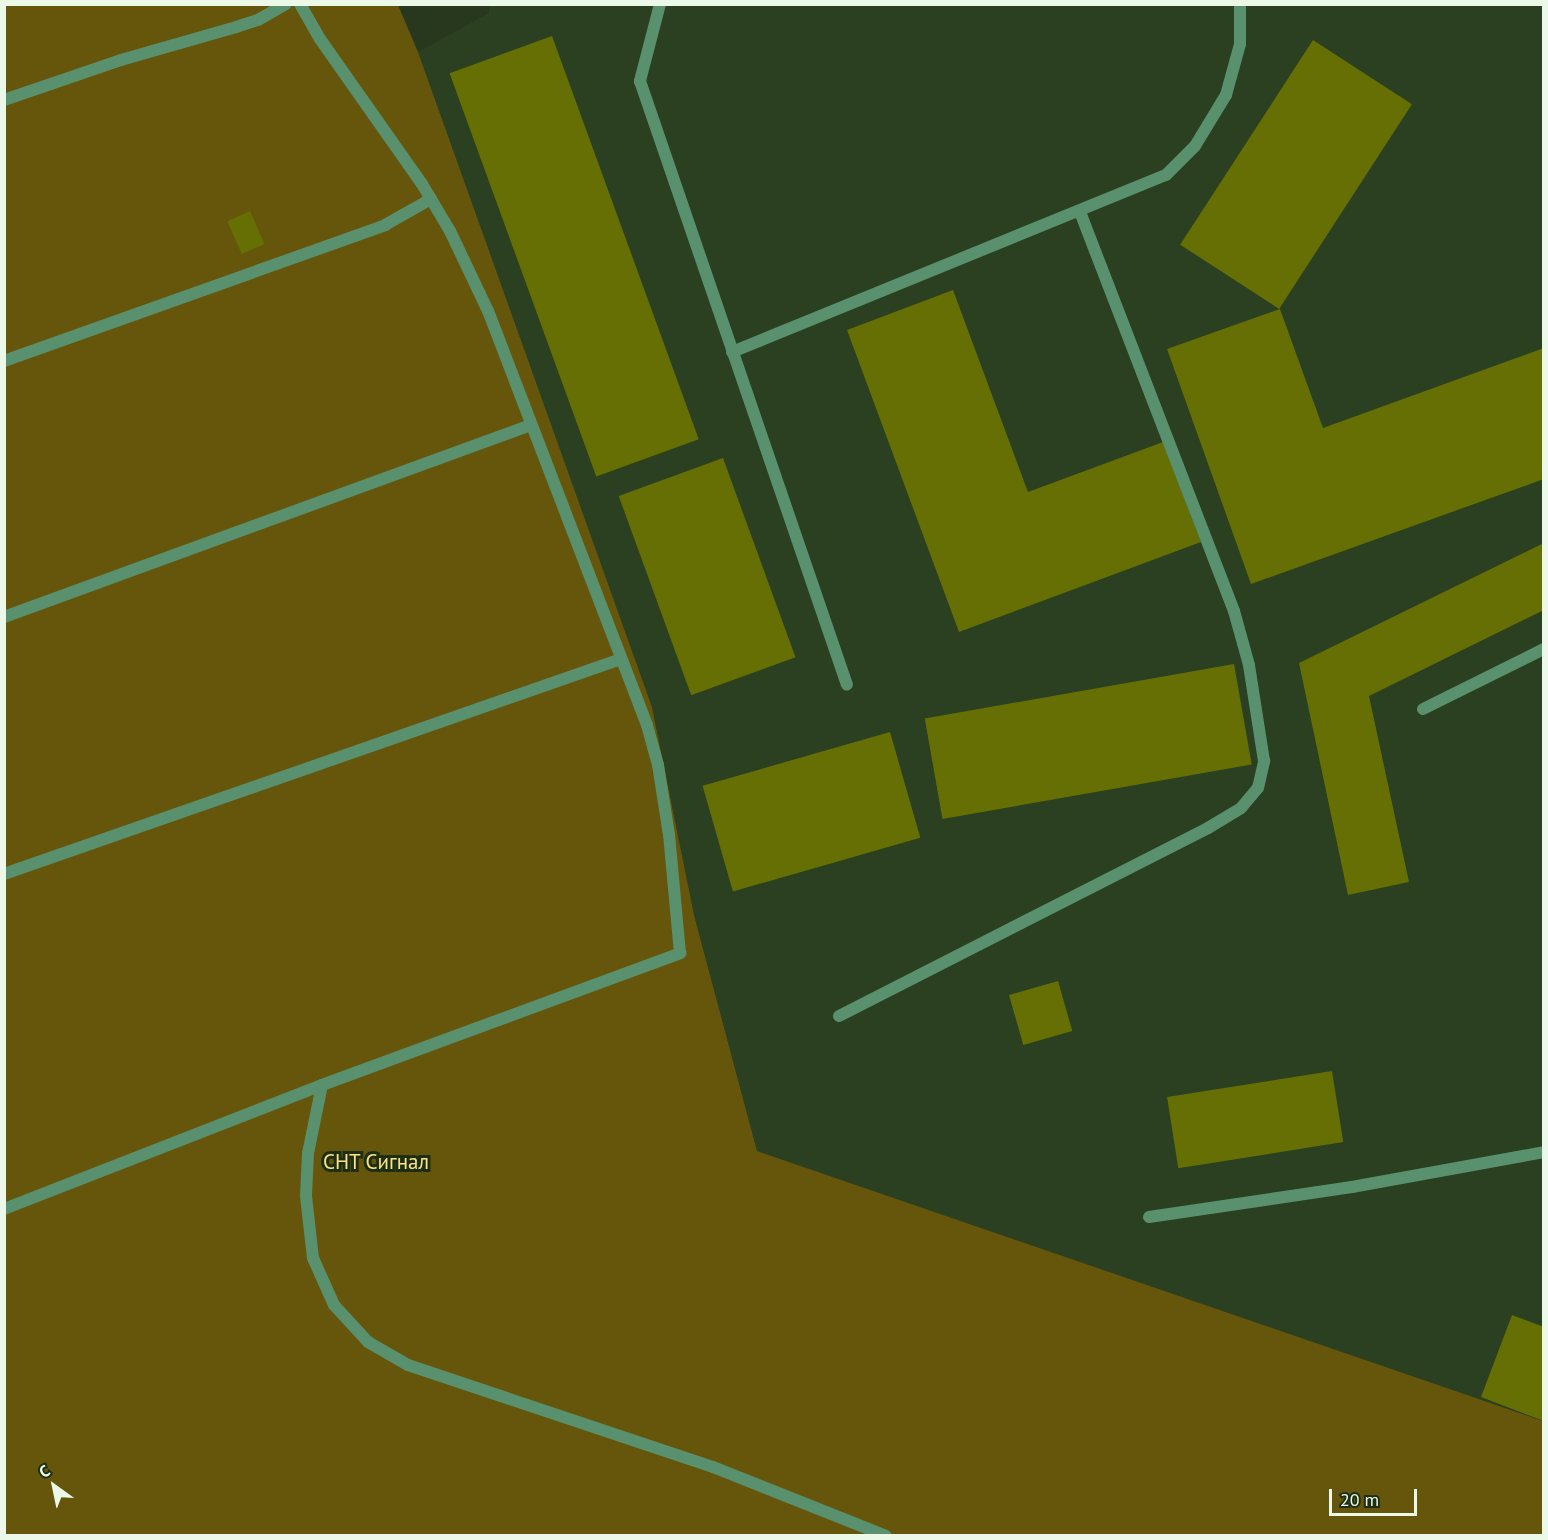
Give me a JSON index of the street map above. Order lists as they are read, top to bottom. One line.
{"parks":["СНТ Сигнал"],"scale_bar":"20 m","north":"top left"}
